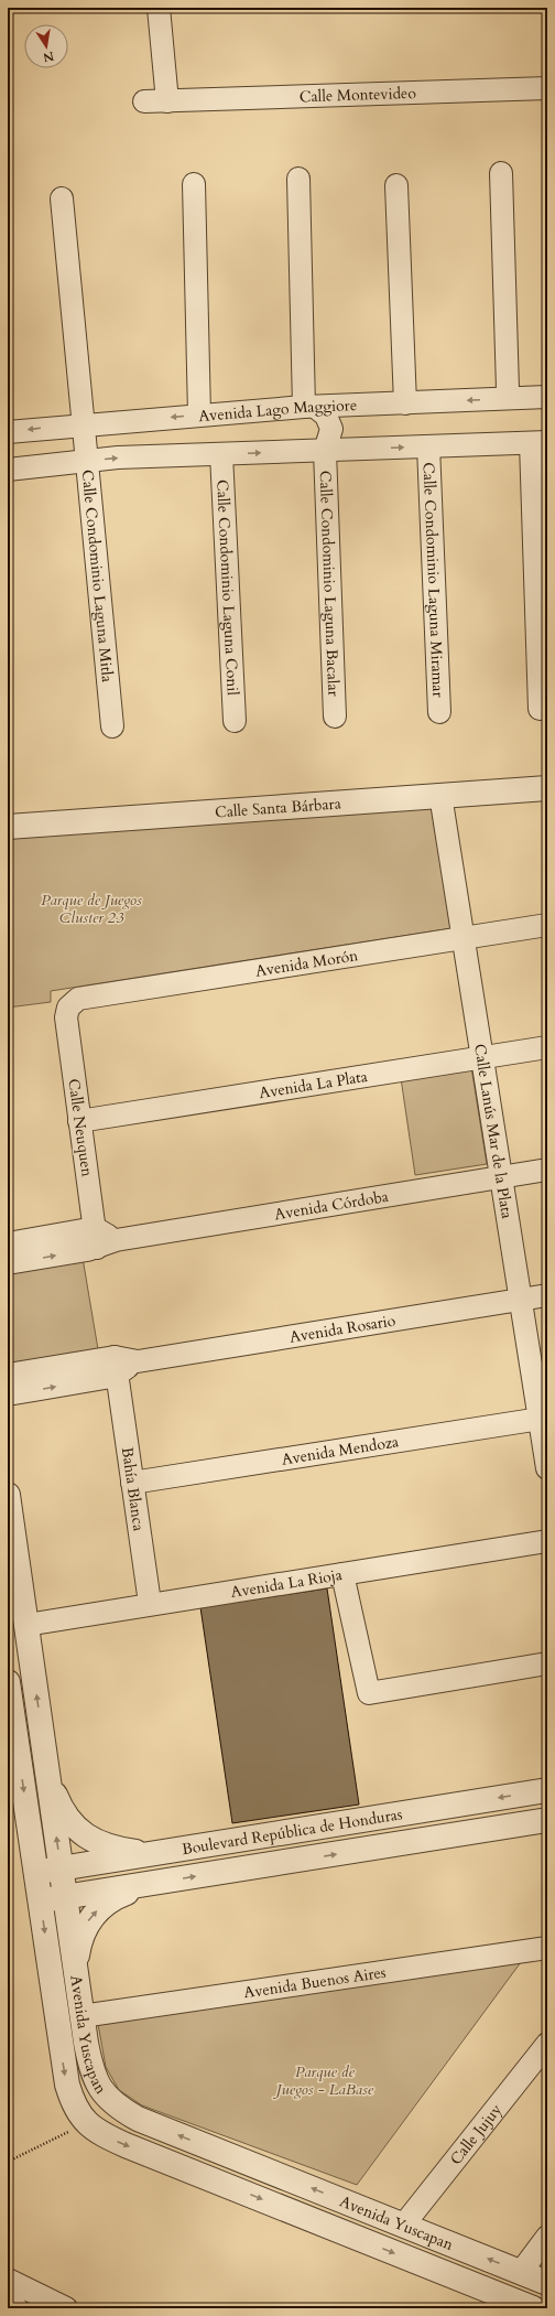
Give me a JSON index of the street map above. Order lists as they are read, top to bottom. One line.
{"streets":{"street":["Calle Montevideo","Avenida Lago Maggiore","Calle Condominio Laguna Mitla","Calle Condominio Laguna Miramar","Calle Condominio Laguna Bacalar","Calle Condominio Laguna Conil","Calle Santa Bárbara","Avenida Morón","Avenida La Plata","Calle Neuquen","Calle Lanús Mar de la Plata","Avenida Córdoba","Avenida Rosario","Avenida Mendoza","Bahía Blanca","Avenida La Rioja","Boulevard República de Honduras","Avenida Buenos Aires","Avenida Yuscapan","Calle Jujuy"]},"crossings":[["Avenida Lago Maggiore","Calle Condominio Laguna Mitla"],["Avenida Lago Maggiore","Calle Condominio Laguna Bacalar"],["Calle Santa Bárbara","Calle Lanús Mar de la Plata"],["Avenida Morón","Calle Neuquen"],["Avenida Morón","Calle Lanús Mar de la Plata"],["Avenida La Plata","Calle Neuquen"],["Avenida La Plata","Calle Lanús Mar de la Plata"],["Calle Neuquen","Avenida Córdoba"],["Calle Lanús Mar de la Plata","Avenida Córdoba"],["Calle Lanús Mar de la Plata","Avenida Rosario"],["Calle Lanús Mar de la Plata","Avenida Mendoza"],["Avenida Rosario","Bahía Blanca"],["Avenida Mendoza","Bahía Blanca"],["Bahía Blanca","Avenida La Rioja"],["Avenida La Rioja","Avenida Yuscapan"],["Boulevard República de Honduras","Avenida Yuscapan"],["Avenida Buenos Aires","Avenida Yuscapan"],["Avenida Yuscapan","Calle Jujuy"]],"parks":["Parque de Juegos Cluster 23","Parque de Juegos - LaBase"],"north":"bottom"}
